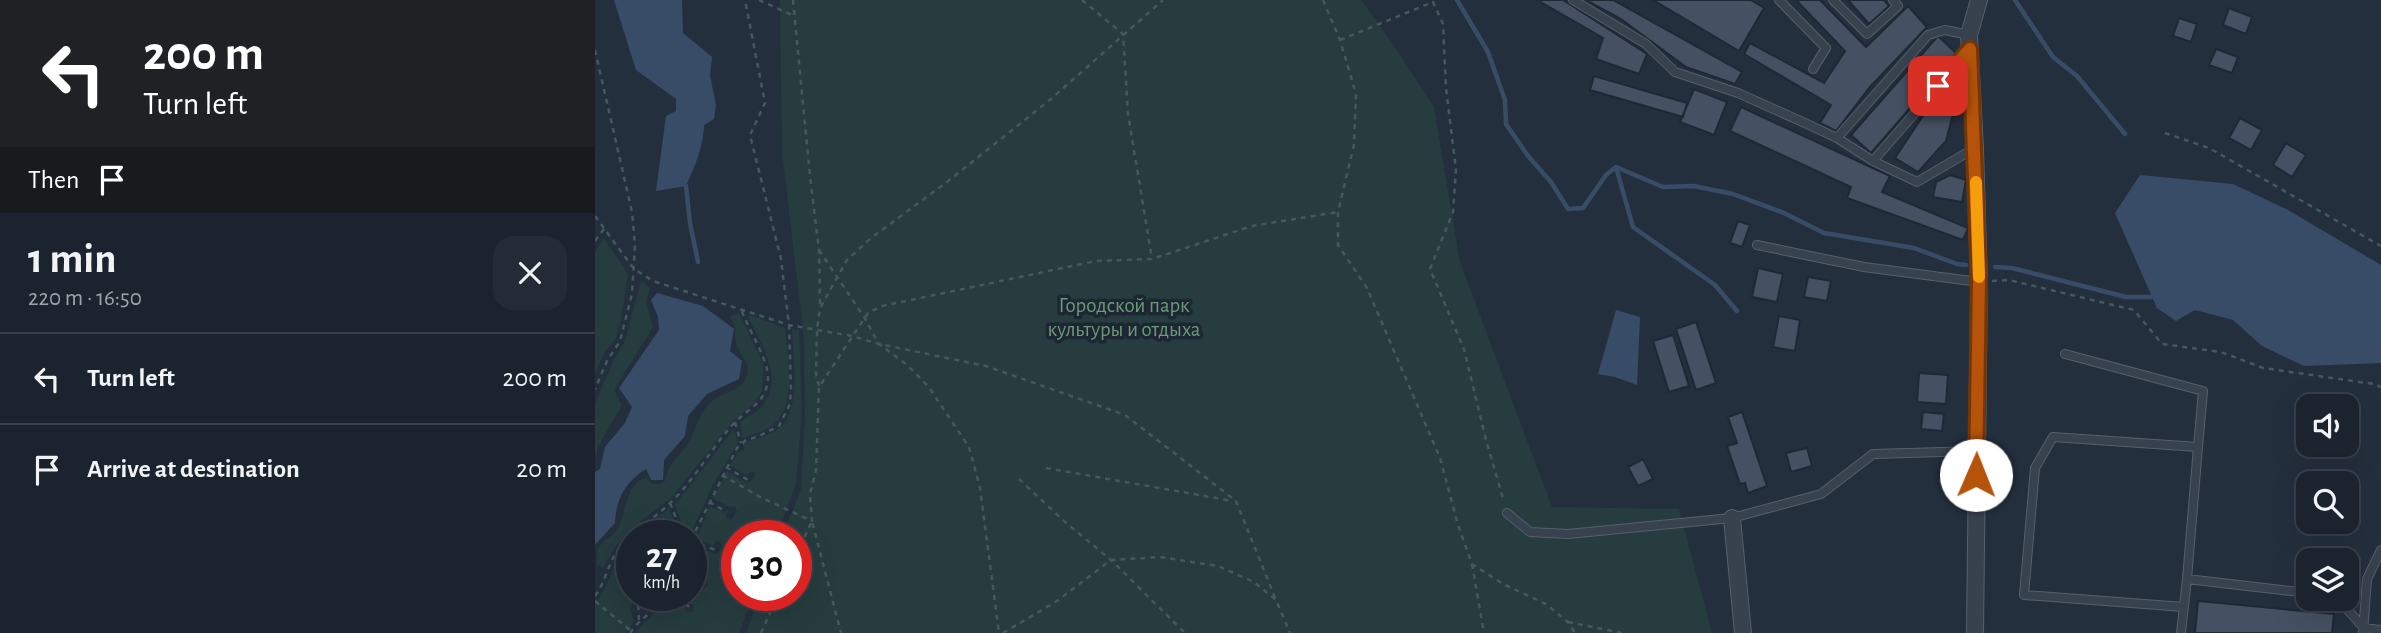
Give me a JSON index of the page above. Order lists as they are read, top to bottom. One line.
{"parks":["Городской парк культуры и отдыха"],"page":{"turn":["200 m","Turn left"],"then":"Then","heading":["1 min","220 m · 16:50"],"list":[{"name":"Turn left","value":"200 m"},{"name":"Arrive at destination","value":"20 m"}],"speed":"27 km/h","limit":"30"}}
